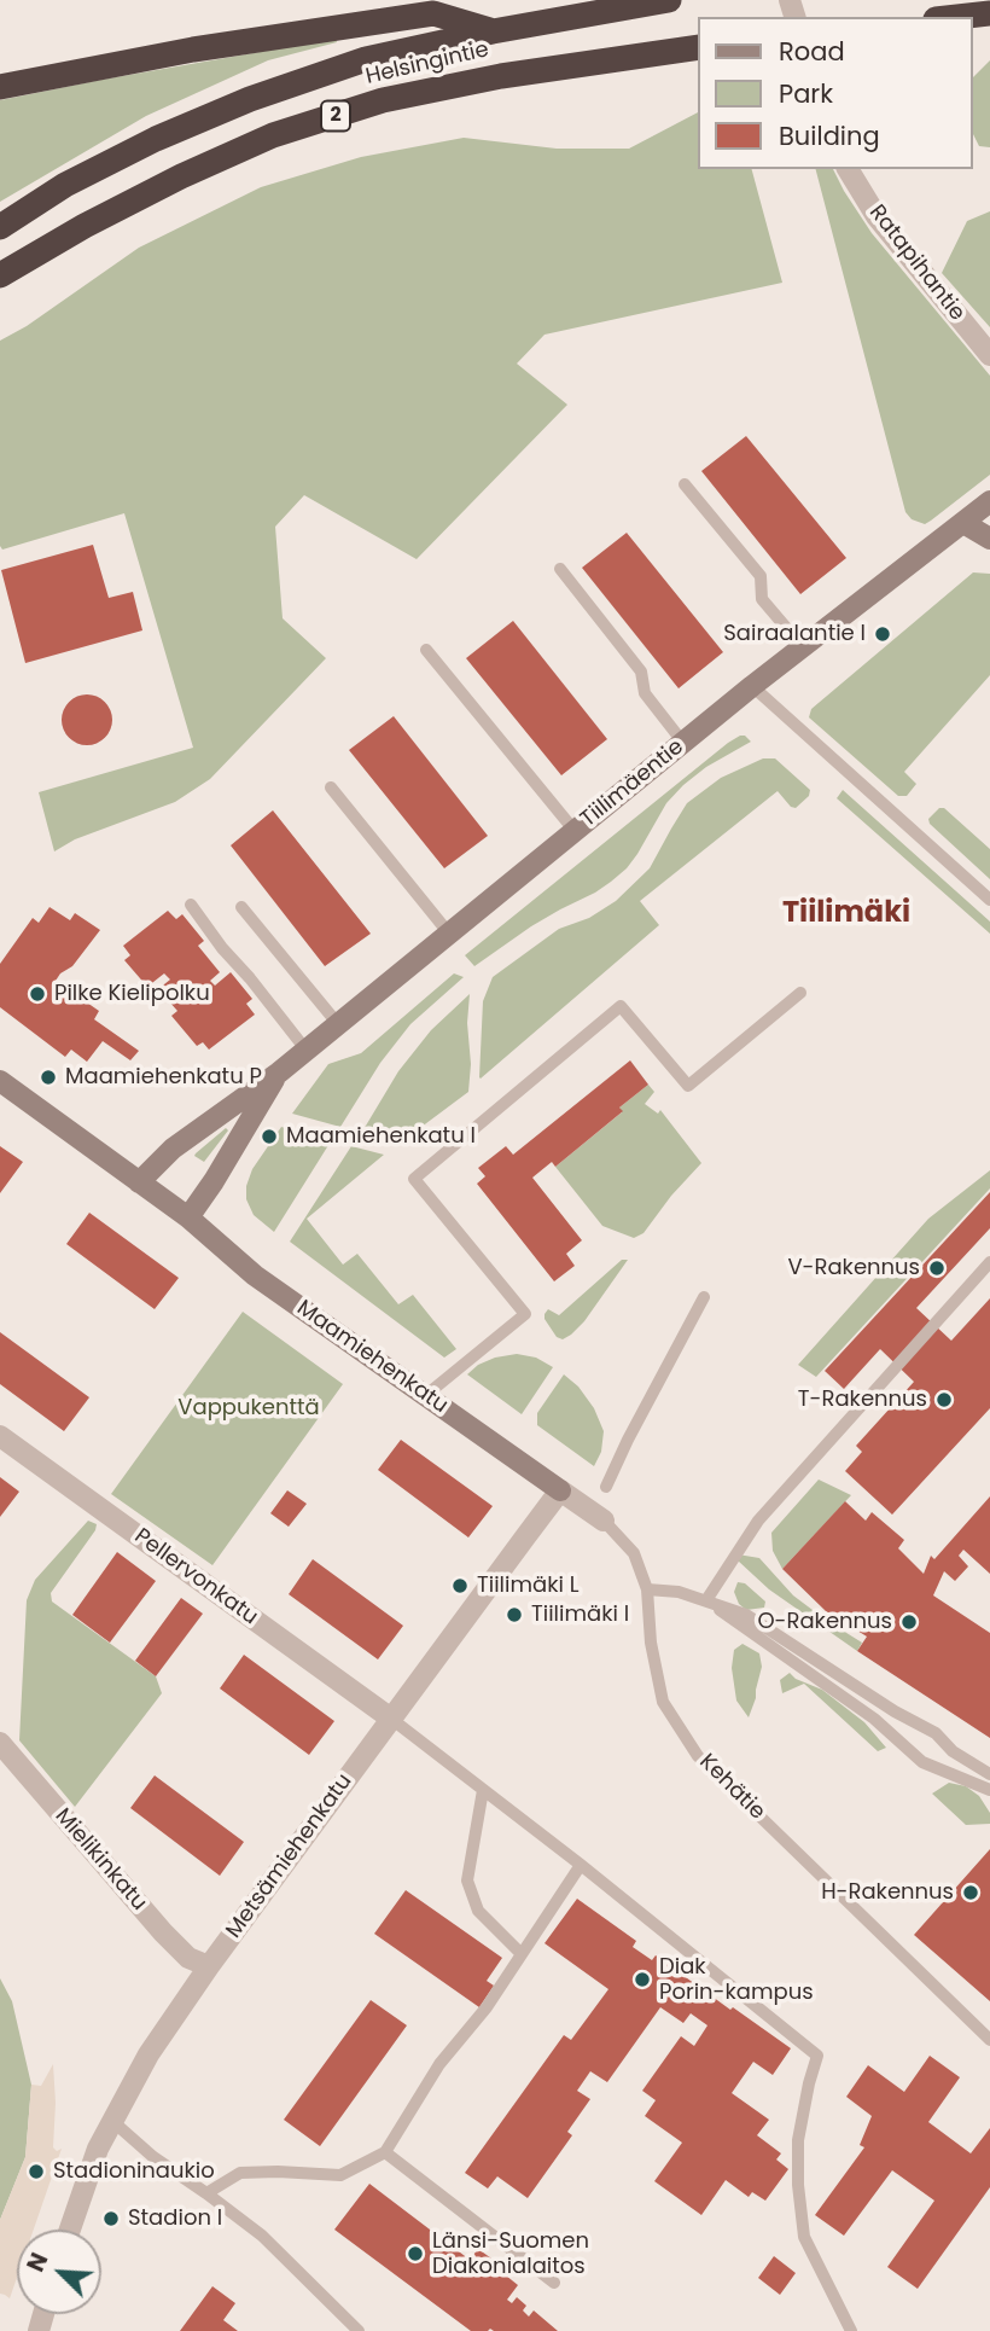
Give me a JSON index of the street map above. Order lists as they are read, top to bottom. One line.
{"streets":{"highway":["Helsingintie","2"],"street":["Ratapihantie","Tiilimäentie","Maamiehenkatu","Pellervonkatu","Kehätie","Metsämiehenkatu","Mielikinkatu"]},"crossings":[["Tiilimäentie","Maamiehenkatu"],["Maamiehenkatu","Kehätie"],["Maamiehenkatu","Metsämiehenkatu"],["Pellervonkatu","Metsämiehenkatu"],["Kehätie","Metsämiehenkatu"],["Metsämiehenkatu","Mielikinkatu"]],"districts":["Tiilimäki"],"parks":["Vappukenttä"],"places":["Sairaalantie I","Pilke Kielipolku","Maamiehenkatu P","Maamiehenkatu I","V-Rakennus","T-Rakennus","Tiilimäki L","Tiilimäki I","O-Rakennus","H-Rakennus","Diak Porin-kampus","Stadioninaukio","Stadion I","Länsi-Suomen Diakonialaitos"],"legend":["Road","Park","Building"],"north":"top left"}
